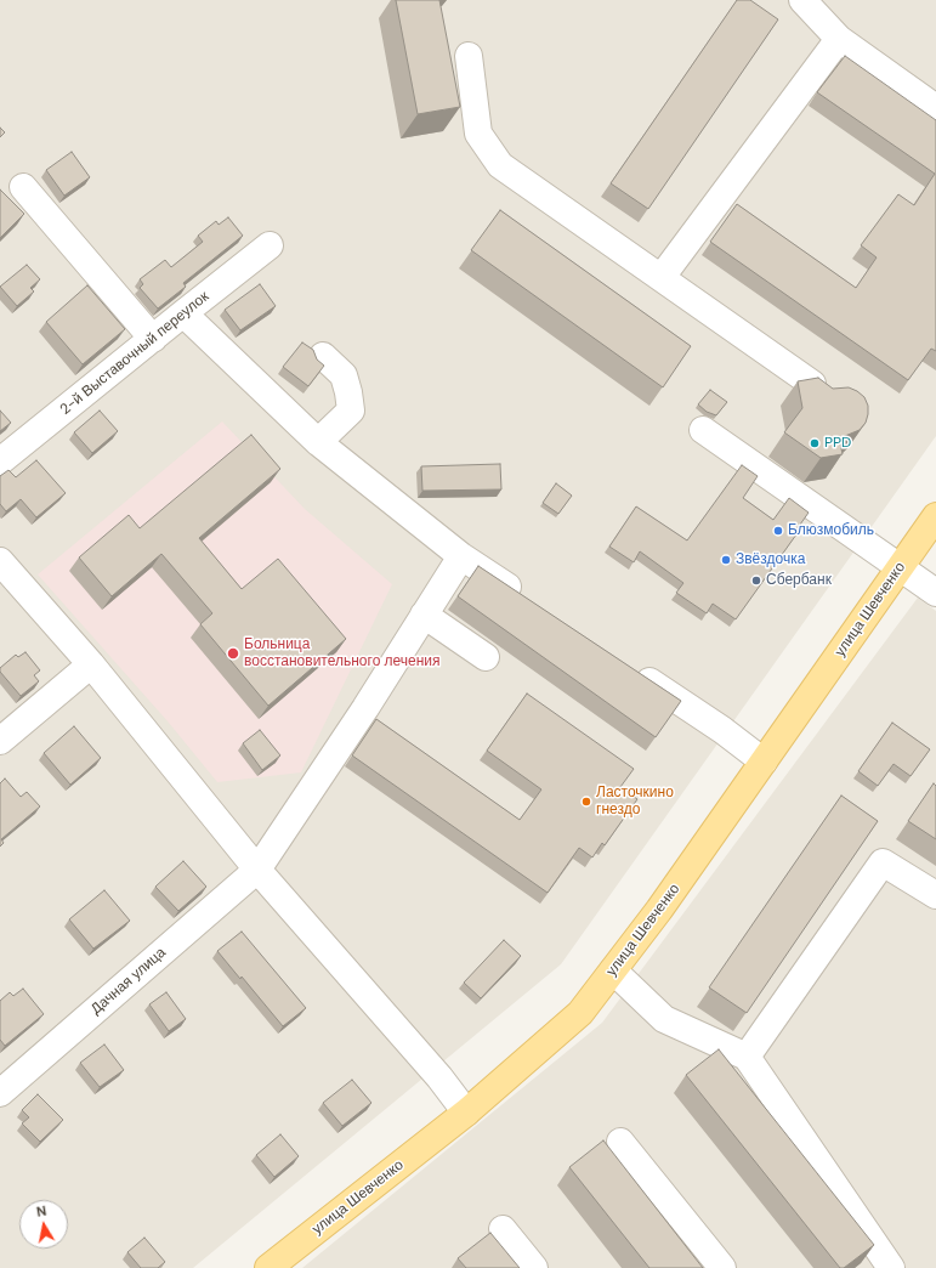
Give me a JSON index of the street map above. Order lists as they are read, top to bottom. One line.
{"streets":{"main road":["улица Шевченко"],"street":["2-й Выставочный переулок","Дачная улица"]},"places":["PPD","Блюзмобиль","Звёздочка","Сбербанк","Больница восстановительного лечения","Ласточкино гнездо"],"north":"top"}
